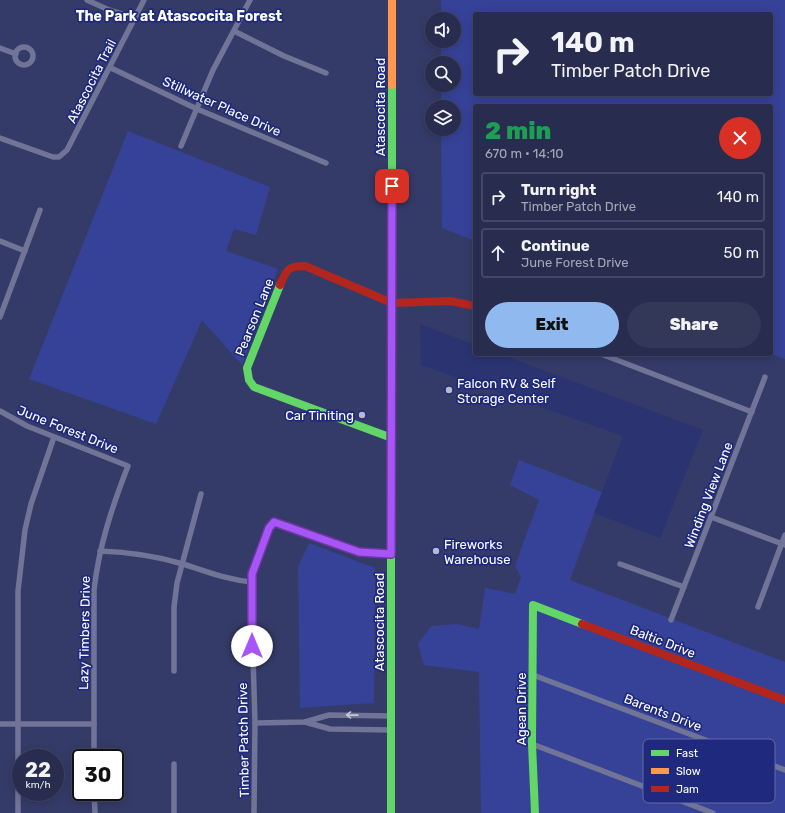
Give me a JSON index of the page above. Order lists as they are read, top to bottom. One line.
{"streets":{"street":["Atascocita Trail","Stillwater Place Drive","Atascocita Road","Pearson Lane","June Forest Drive","Winding View Lane","Lazy Timbers Drive","Baltic Drive","Agean Drive","Barents Drive","Timber Patch Drive"]},"crossings":[["Atascocita Trail","Stillwater Place Drive"],["Atascocita Road","Pearson Lane"],["Atascocita Road","Timber Patch Drive"],["June Forest Drive","Lazy Timbers Drive"],["Baltic Drive","Agean Drive"],["Agean Drive","Barents Drive"]],"districts":["The Park at Atascocita Forest"],"places":["Falcon RV & Self Storage Center","Car Tiniting","Fireworks Warehouse"],"legend":["Fast","Slow","Jam"],"page":{"turn":["140 m","Timber Patch Drive"],"heading":["2 min","670 m · 14:10"],"list":[{"name":"Turn right","note":"Timber Patch Drive","value":"140 m"},{"name":"Continue","note":"June Forest Drive","value":"50 m"}],"buttons":["Exit","Share"],"speed":"22 km/h","limit":"30"}}
